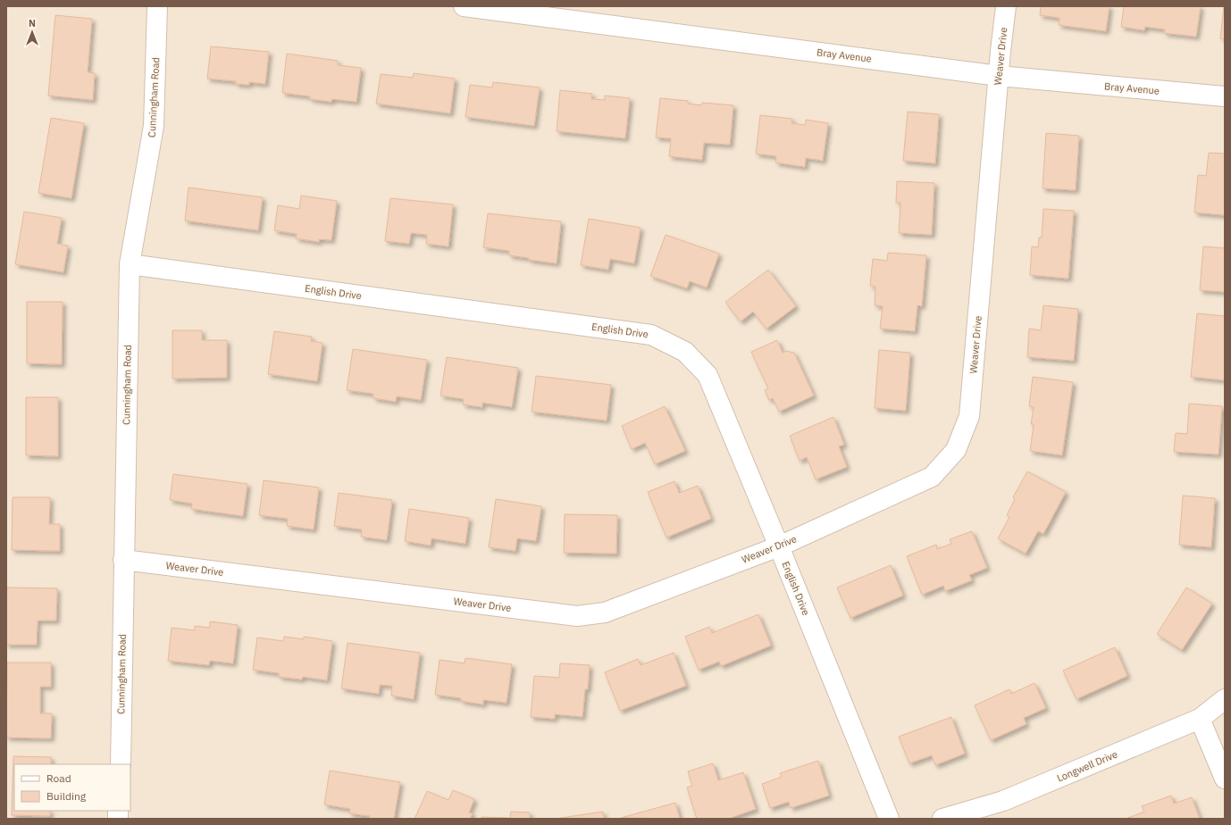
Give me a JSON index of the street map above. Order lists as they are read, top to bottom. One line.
{"streets":{"street":["Bray Avenue","Weaver Drive","Cunningham Road","English Drive","Longwell Drive"]},"crossings":[["Bray Avenue","Weaver Drive"],["Weaver Drive","Cunningham Road"],["Weaver Drive","English Drive"],["Cunningham Road","English Drive"]],"legend":["Road","Building"],"north":"top"}
